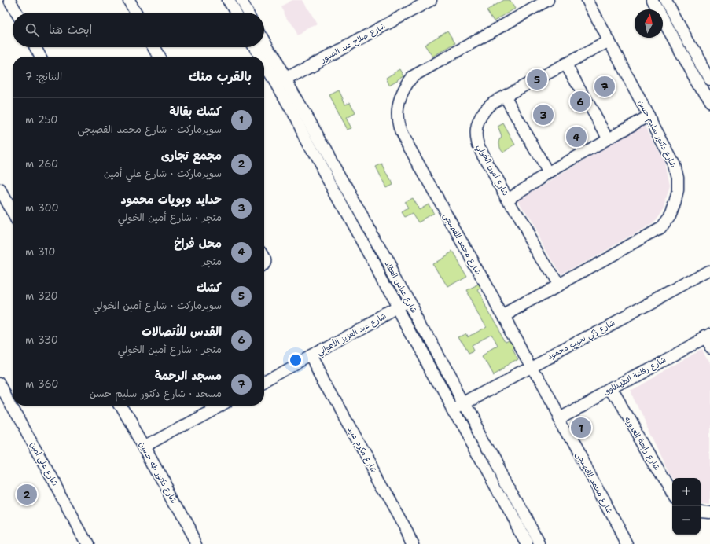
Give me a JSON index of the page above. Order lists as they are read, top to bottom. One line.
{"streets":{"street":["شارع صلاح عبد الصبور","شارع دكتور سليم حسن","شارع أمين الخولي","شارع محمد القصبجى","شارع عباس العقاد","شارع عبد العزيز الأهواني","شارع زكي نجيب محمود","شارع رفاعة الطهطاوى","شارع رابعة العدويه","شارع مكرم عبيد","شارع علي أمين","شارع دكتور طه حسين"]},"crossings":[["شارع صلاح عبد الصبور","شارع عباس العقاد"],["شارع دكتور سليم حسن","شارع أمين الخولي"],["شارع دكتور سليم حسن","شارع محمد القصبجى"],["شارع محمد القصبجى","شارع زكي نجيب محمود"],["شارع محمد القصبجى","شارع رفاعة الطهطاوى"],["شارع عباس العقاد","شارع عبد العزيز الأهواني"],["شارع عباس العقاد","شارع زكي نجيب محمود"],["شارع عبد العزيز الأهواني","شارع مكرم عبيد"],["شارع رفاعة الطهطاوى","شارع رابعة العدويه"]],"north":"top","page":{"search":"ابحث هنا","heading":["بالقرب منك","النتائج: 7"],"pins":["5","7","6","3","4","1","2"],"list":[{"mark":"1","name":"كشك بقالة","note":"سوبرماركت · شارع محمد القصبجى","value":"250 m"},{"mark":"2","name":"مجمع تجارى","note":"سوبرماركت · شارع علي أمين","value":"260 m"},{"mark":"3","name":"حدايد وبويات محمود","note":"متجر · شارع أمين الخولي","value":"300 m"},{"mark":"4","name":"محل فراخ","note":"متجر","value":"310 m"},{"mark":"5","name":"كشك","note":"سوبرماركت · شارع أمين الخولي","value":"320 m"},{"mark":"6","name":"القدس للأتصالات","note":"متجر · شارع أمين الخولي","value":"330 m"},{"mark":"7","name":"مسجد الرحمة","note":"مسجد · شارع دكتور سليم حسن","value":"360 m"}],"map_buttons":["+","−"]}}
